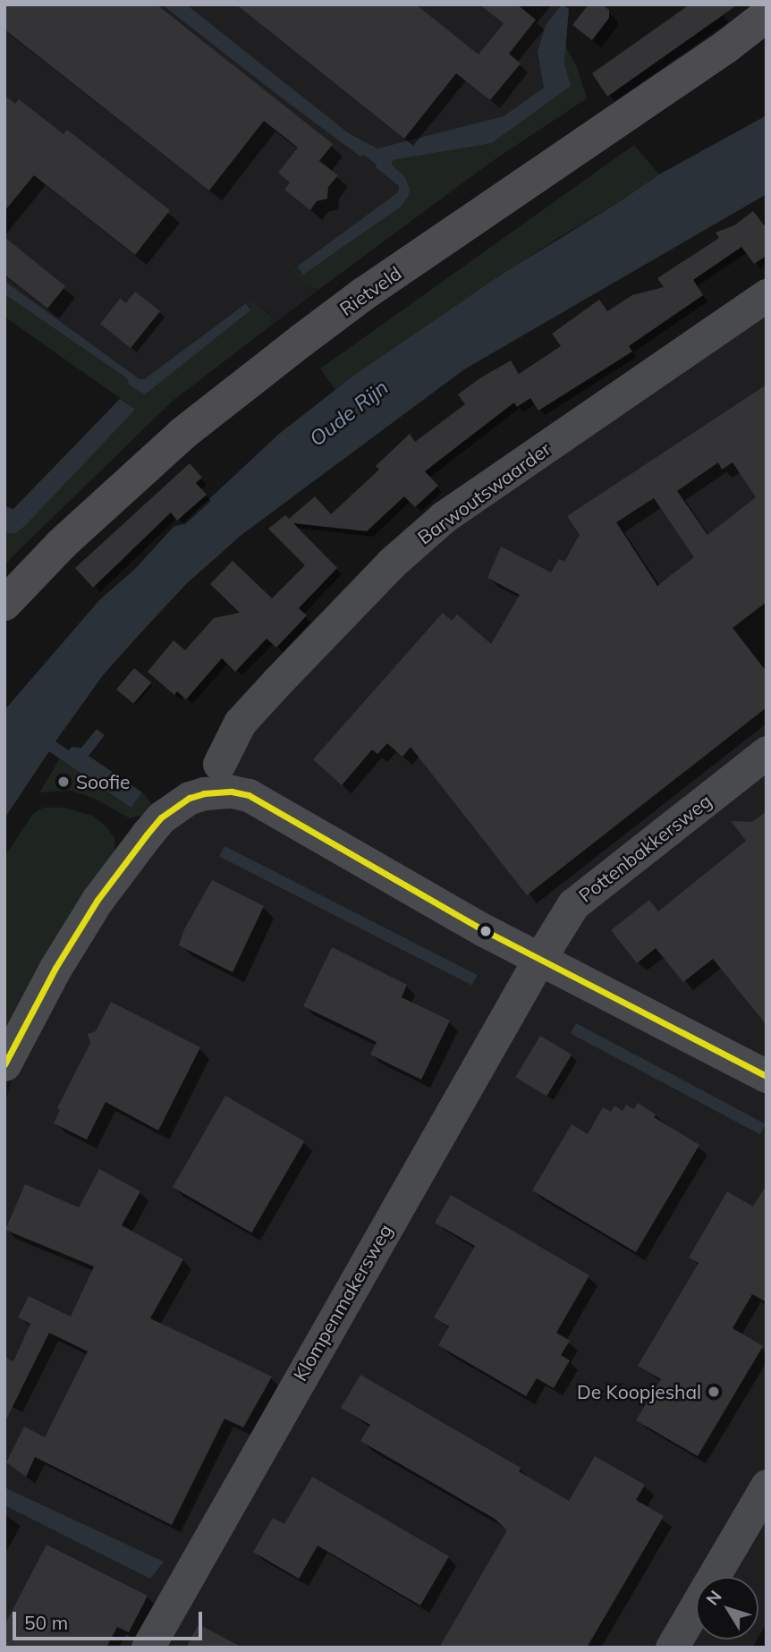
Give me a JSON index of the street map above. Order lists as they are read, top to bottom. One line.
{"streets":{"main road":["Rietveld"],"street":["Barwoutswaarder","Pottenbakkersweg","Klompenmakersweg"]},"crossings":[["Pottenbakkersweg","Klompenmakersweg"]],"water":["Oude Rijn"],"places":["Soofie","De Koopjeshal"],"scale_bar":"50 m","north":"top left"}
